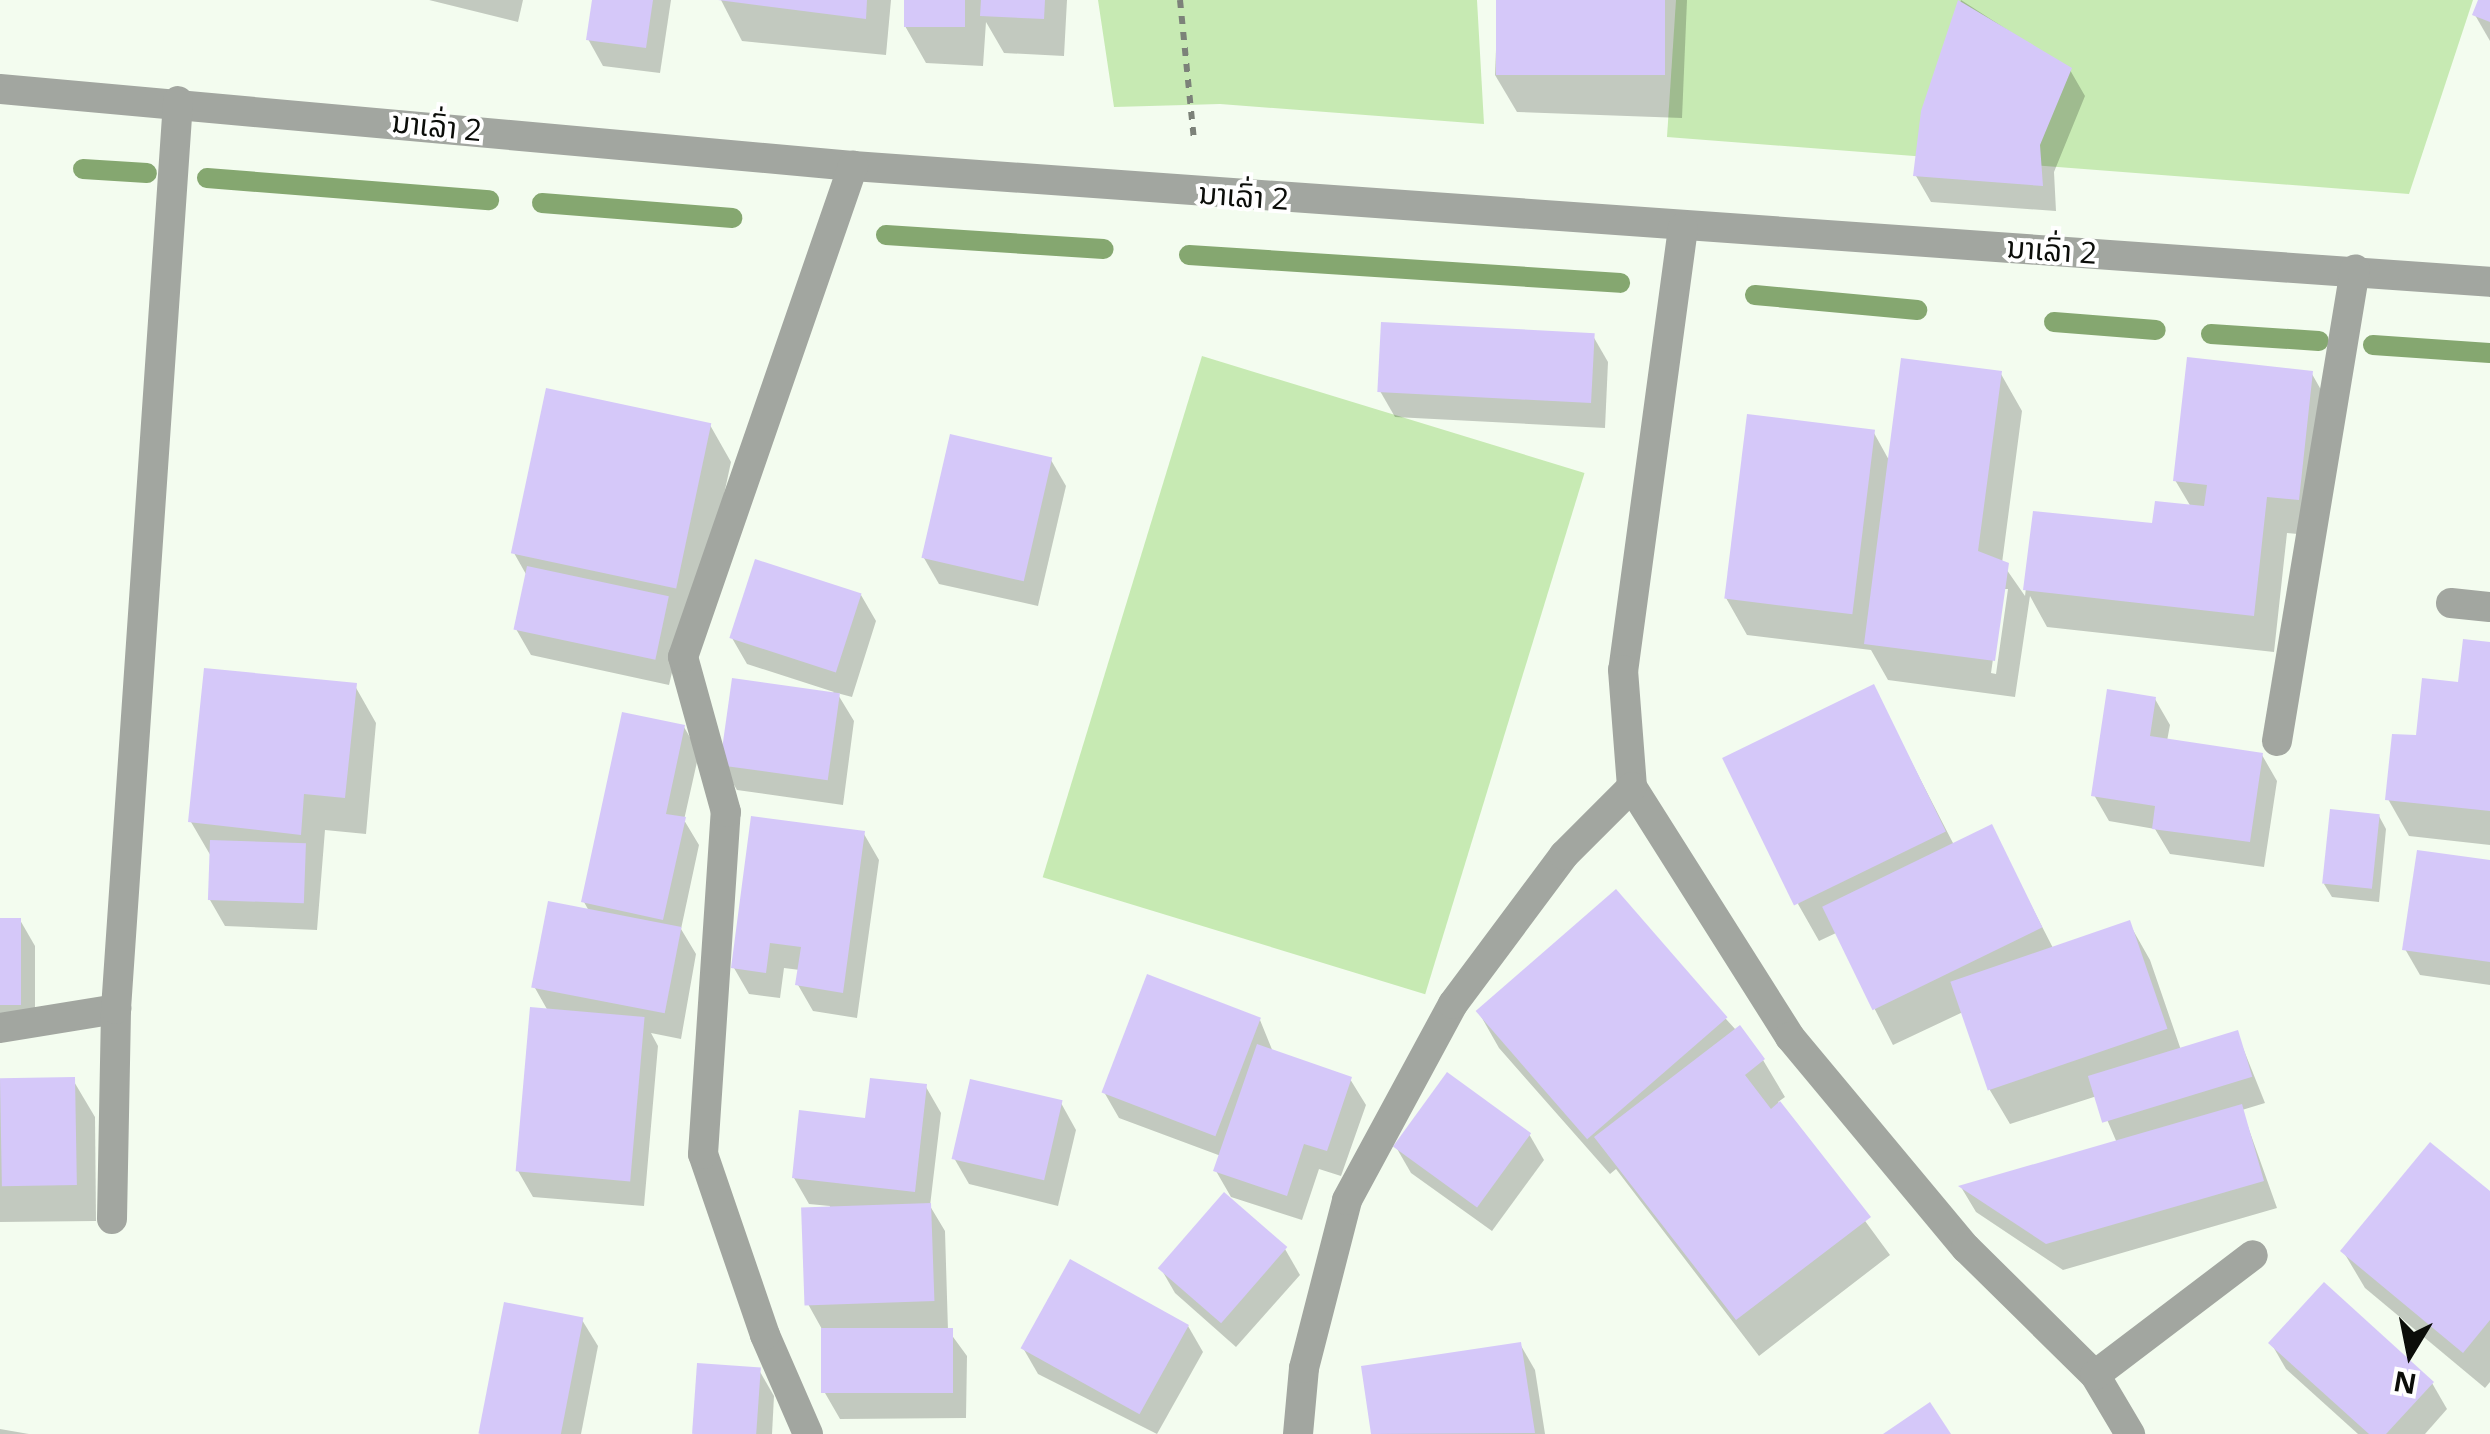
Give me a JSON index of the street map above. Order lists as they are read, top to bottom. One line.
{"streets":{"street":["ນາເລົ່າ 2"]},"north":"bottom"}
